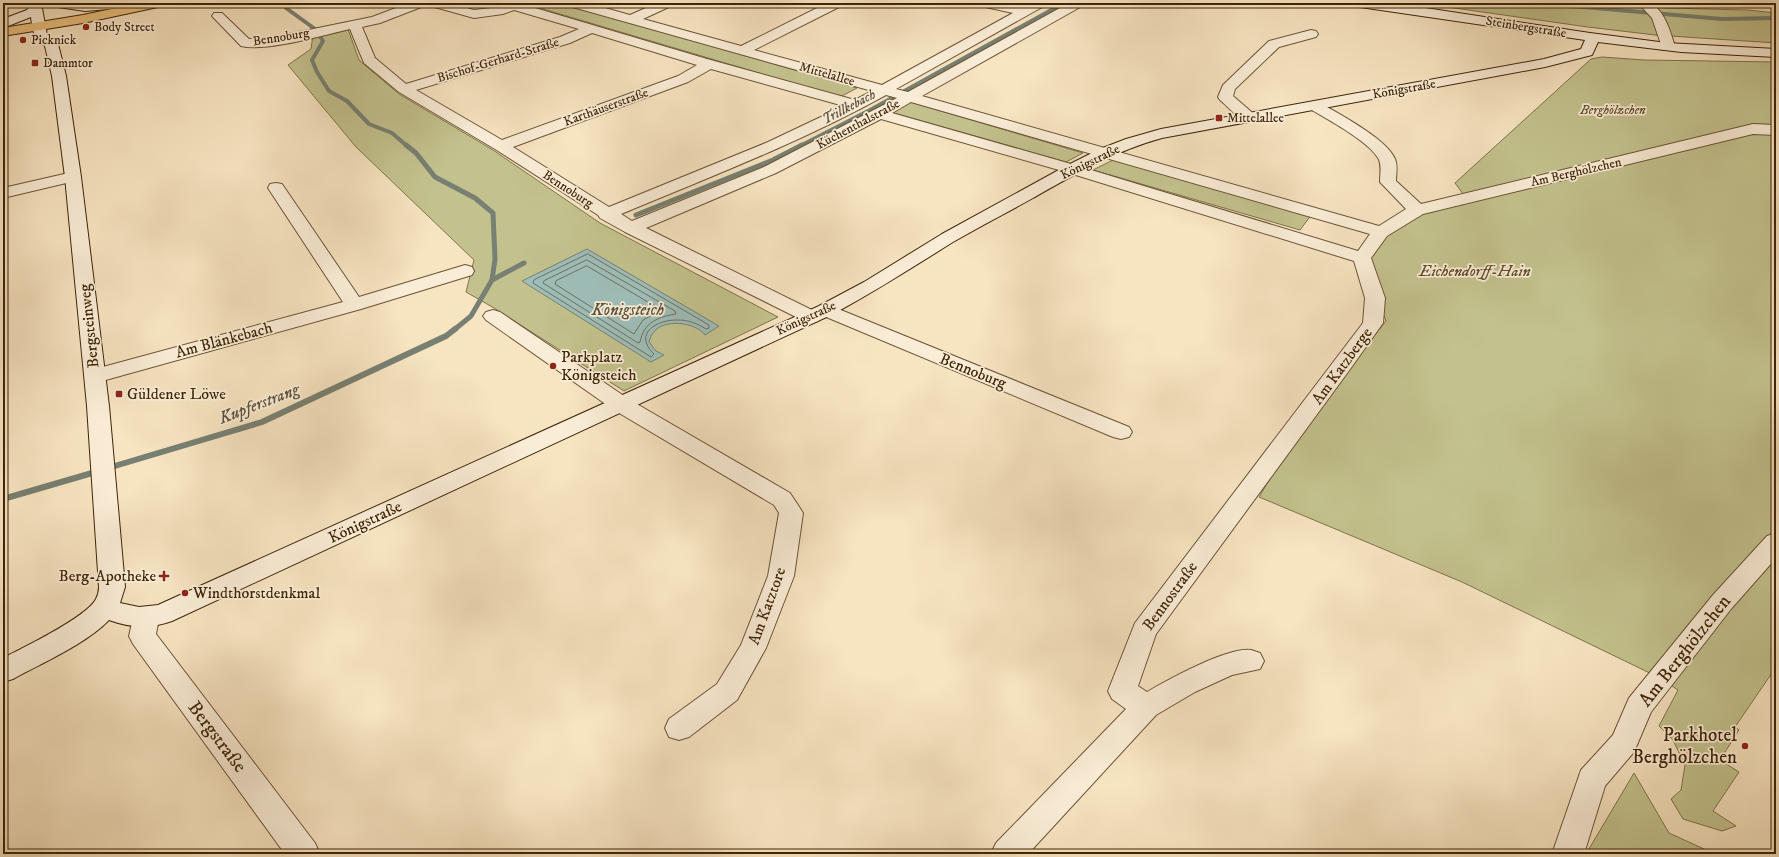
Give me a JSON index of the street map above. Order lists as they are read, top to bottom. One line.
{"streets":{"street":["Steinbergstraße","Bennoburg","Bischof-Gerhard-Straße","Mittelallee","Königstraße","Karthäuserstraße","Küchenthalstraße","Am Berghölzchen","Bergsteinweg","Am Blänkebach","Am Katzberge","Bennostraße","Am Katztore","Bergstraße"]},"crossings":[["Steinbergstraße","Königstraße"],["Bennoburg","Bischof-Gerhard-Straße"],["Bennoburg","Königstraße"],["Bennoburg","Karthäuserstraße"],["Bennoburg","Küchenthalstraße"],["Bischof-Gerhard-Straße","Mittelallee"],["Mittelallee","Königstraße"],["Mittelallee","Karthäuserstraße"],["Mittelallee","Küchenthalstraße"],["Mittelallee","Am Berghölzchen"],["Königstraße","Bergsteinweg"],["Königstraße","Am Katztore"],["Königstraße","Bergstraße"],["Bergsteinweg","Am Blänkebach"],["Am Katzberge","Bennostraße"]],"water":["Trillkebach","Königsteich","Kupferstrang"],"parks":["Berghölzchen","Eichendorff-Hain"],"places":{"other":["Body Street","Picknick","Parkplatz Königsteich","Windthorstdenkmal","Parkhotel Berghölzchen"],"transit":["Dammtor","Mittelallee","Güldener Löwe"],"health":["Berg-Apotheke"]}}
